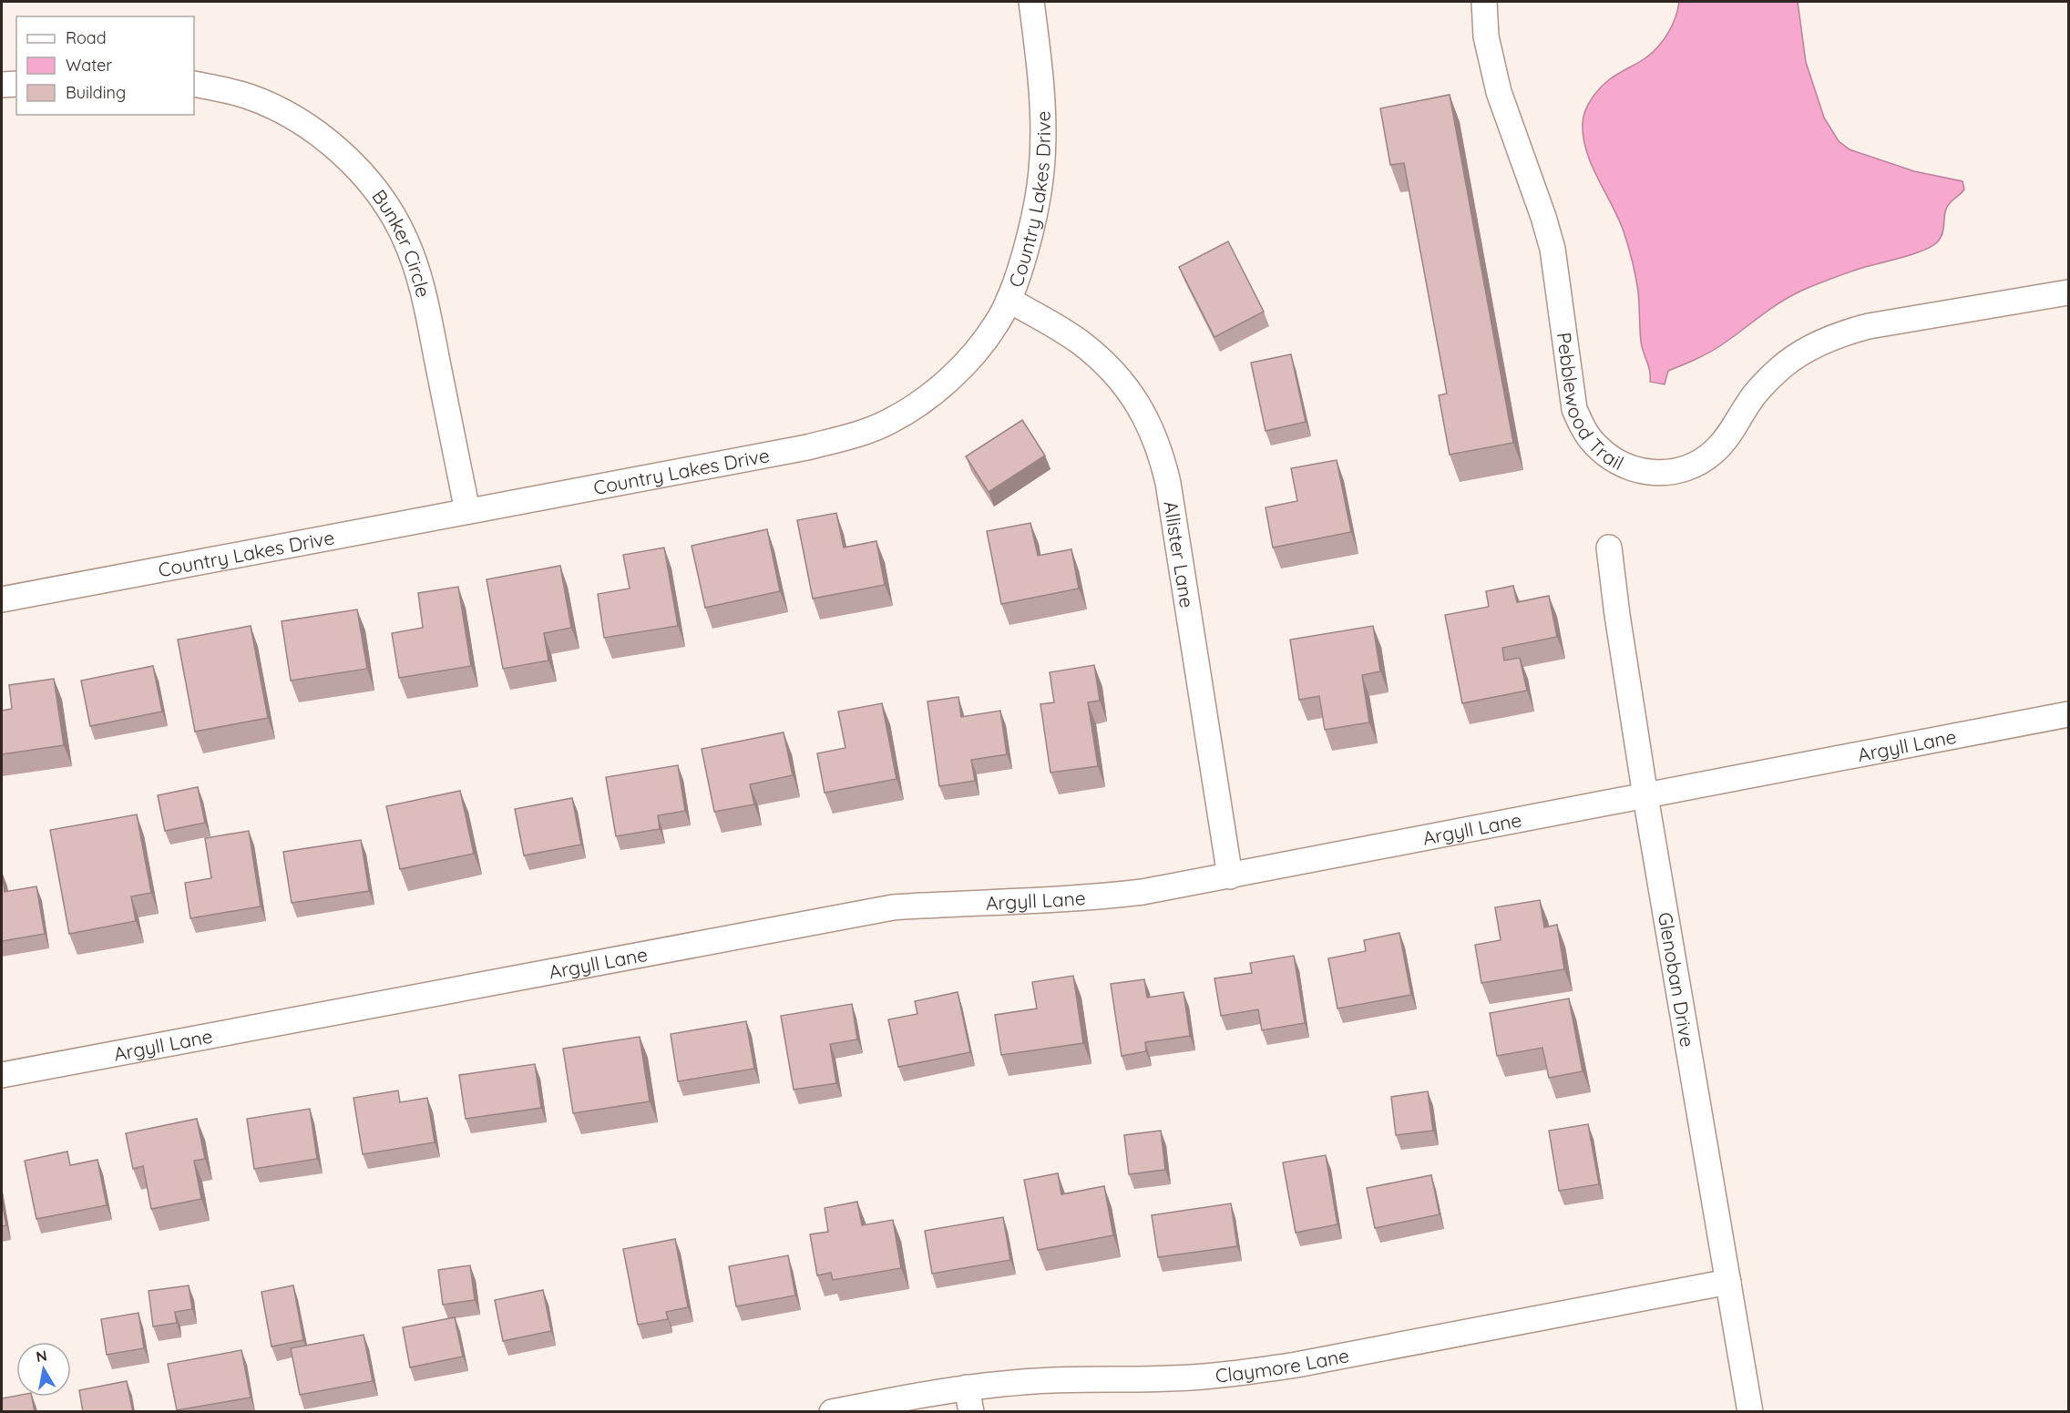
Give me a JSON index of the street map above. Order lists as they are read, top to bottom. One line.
{"streets":{"street":["Country Lakes Drive","Bunker Circle","Pebblewood Trail","Allister Lane","Argyll Lane","Glenoban Drive","Claymore Lane"]},"crossings":[["Country Lakes Drive","Bunker Circle"],["Country Lakes Drive","Allister Lane"],["Allister Lane","Argyll Lane"],["Argyll Lane","Glenoban Drive"],["Glenoban Drive","Claymore Lane"]],"legend":["Road","Water","Building"],"north":"top"}
